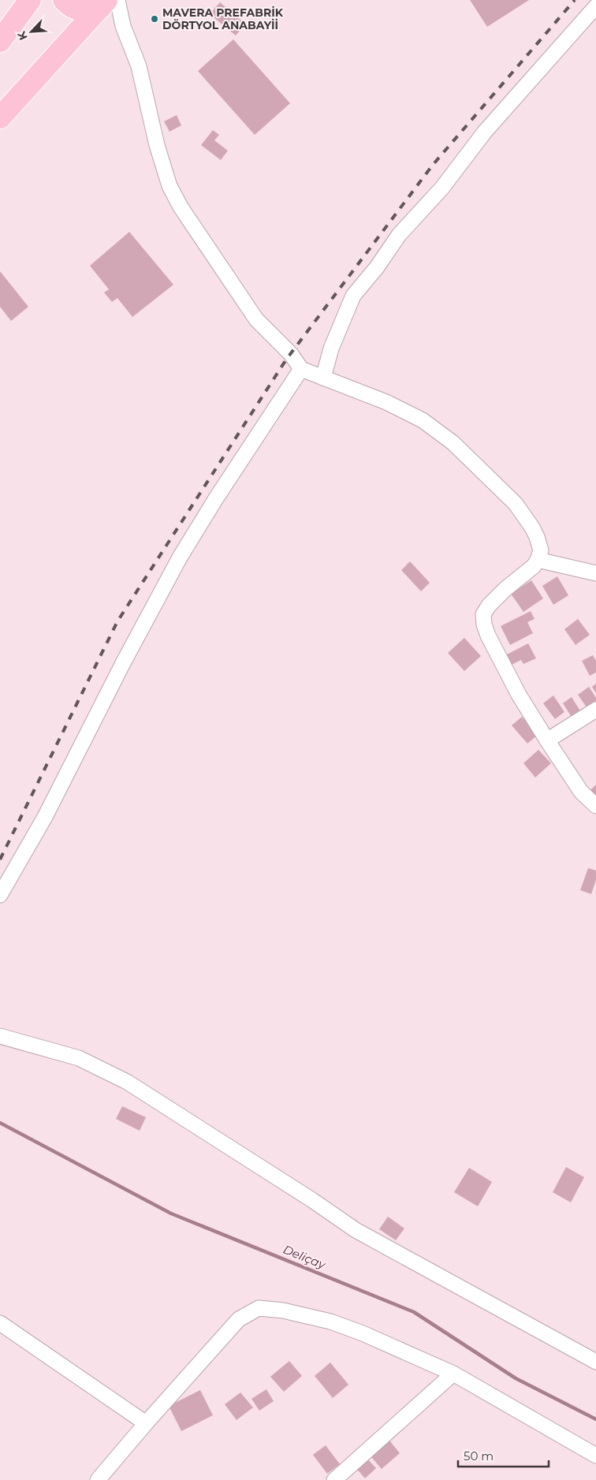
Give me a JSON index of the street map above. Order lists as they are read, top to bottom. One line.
{"water":["Deliçay"],"places":["MAVERA PREFABRİK DÖRTYOL ANABAYİİ"],"scale_bar":"50 m","north":"bottom left"}
